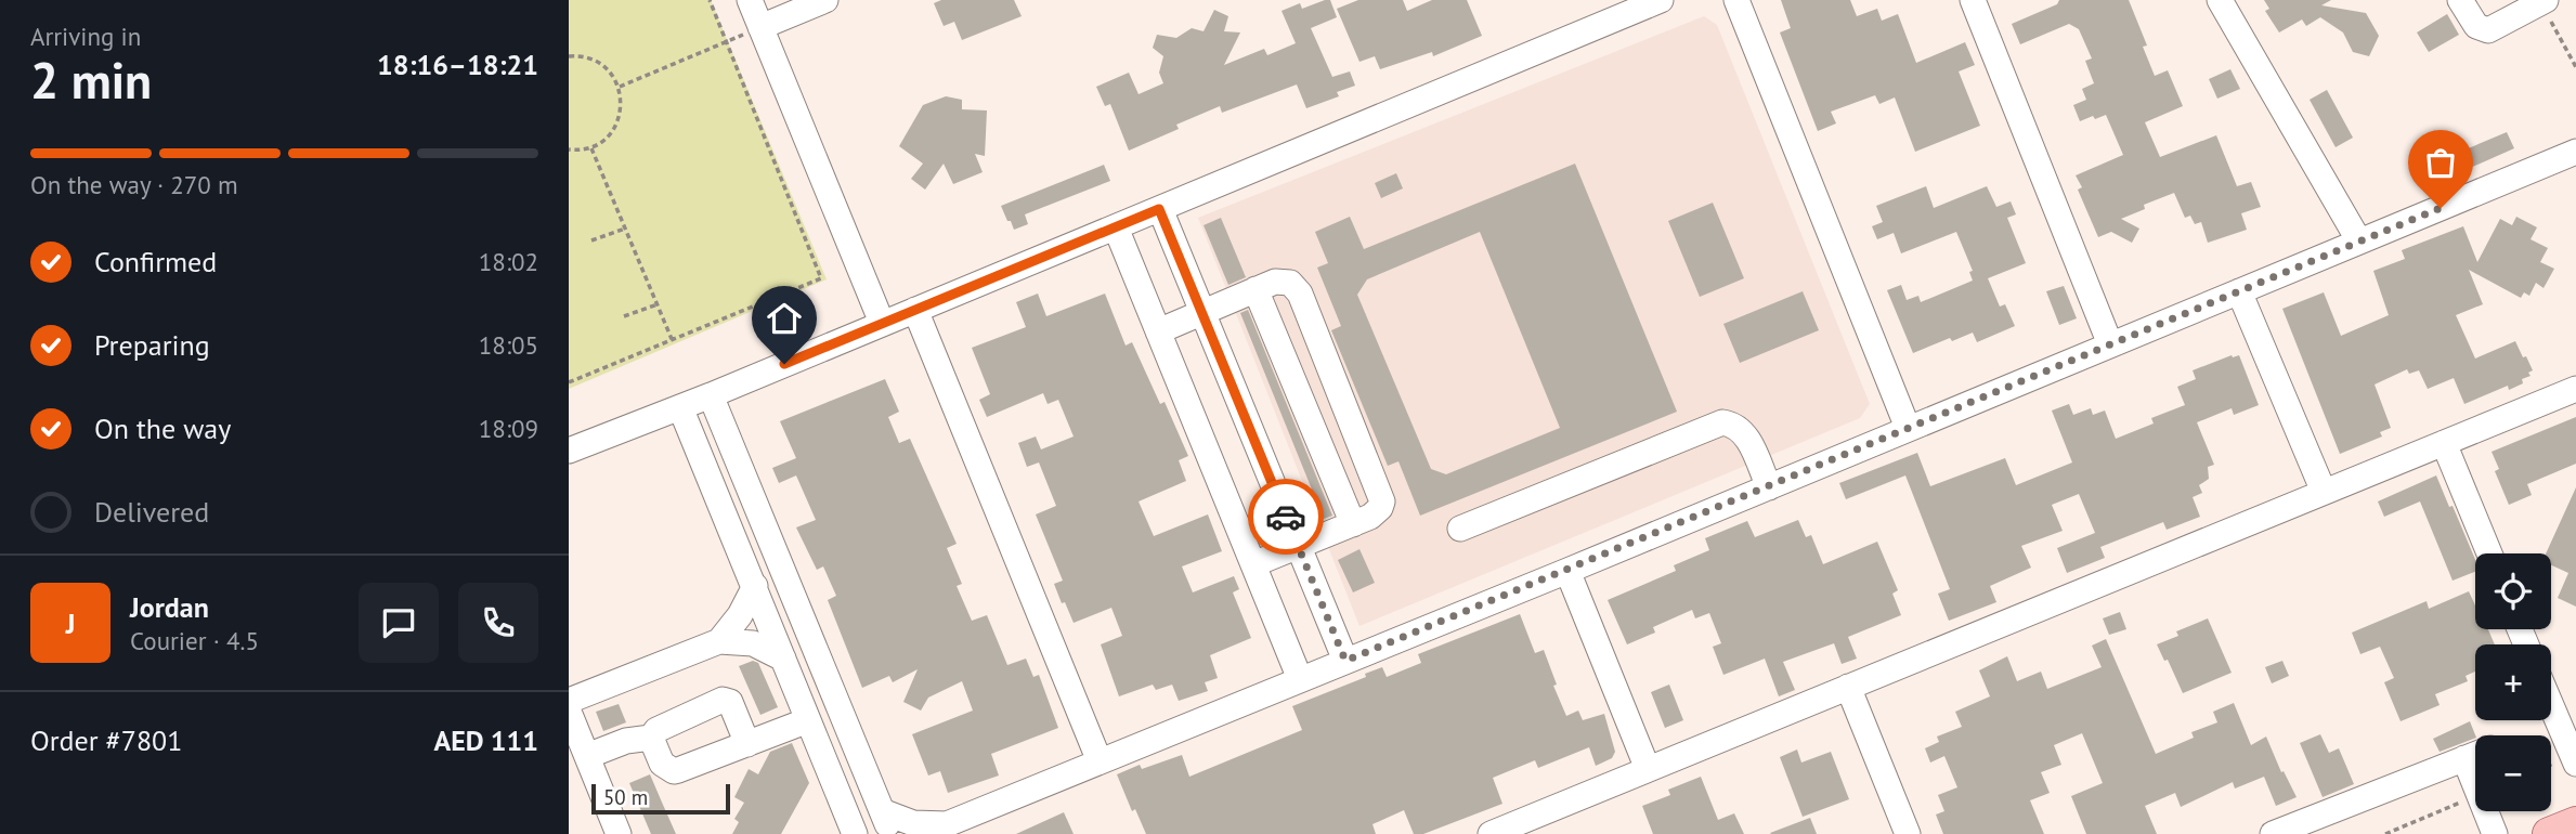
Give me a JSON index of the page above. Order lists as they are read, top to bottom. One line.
{"scale_bar":"50 m","page":{"heading":["2 min","Arriving in","18:16–18:21"],"panel":["Jordan","Courier · 4.5","Order #7801","AED 111"],"bar":"On the way · 270 m","list":[["Confirmed","18:02"],["Preparing","18:05"],["On the way","18:09"],"Delivered"],"map_buttons":["+","−"],"round":"J","scale":"50 m"}}
